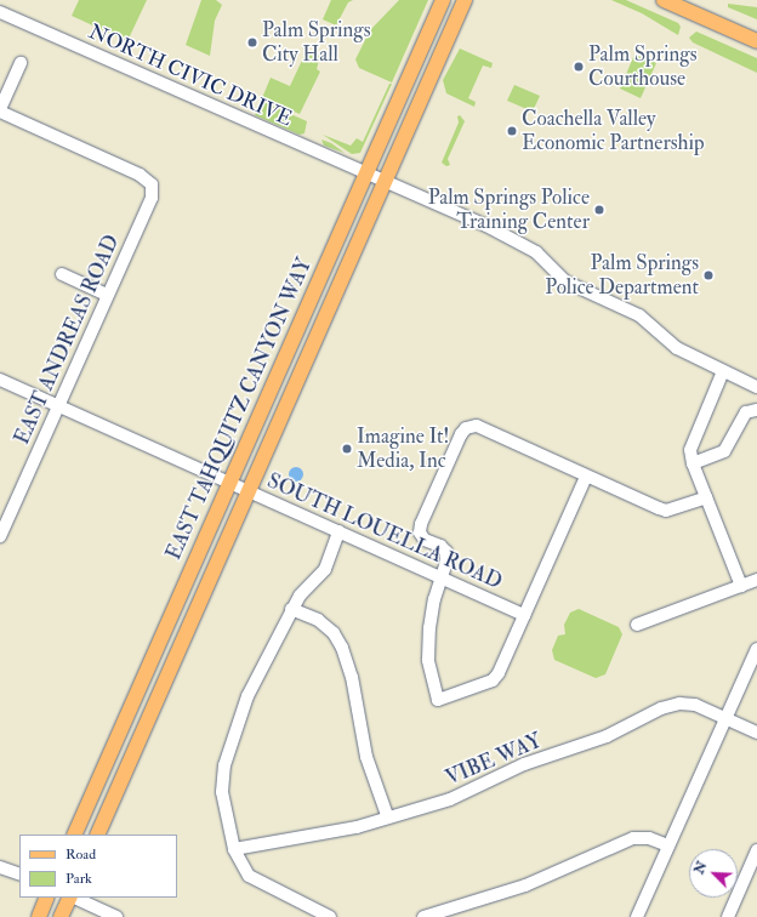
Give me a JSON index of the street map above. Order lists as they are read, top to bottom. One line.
{"streets":{"main road":["EAST TAHQUITZ CANYON WAY"],"street":["NORTH CIVIC DRIVE","EAST ANDREAS ROAD","SOUTH LOUELLA ROAD","VIBE WAY"]},"crossings":[["NORTH CIVIC DRIVE","EAST TAHQUITZ CANYON WAY"],["EAST ANDREAS ROAD","SOUTH LOUELLA ROAD"],["EAST TAHQUITZ CANYON WAY","SOUTH LOUELLA ROAD"]],"places":["Palm Springs City Hall","Palm Springs Courthouse","Coachella Valley Economic Partnership","Palm Springs Police Training Center","Palm Springs Police Department","Imagine It! Media, Inc"],"legend":["Road","Park"],"north":"top left"}
